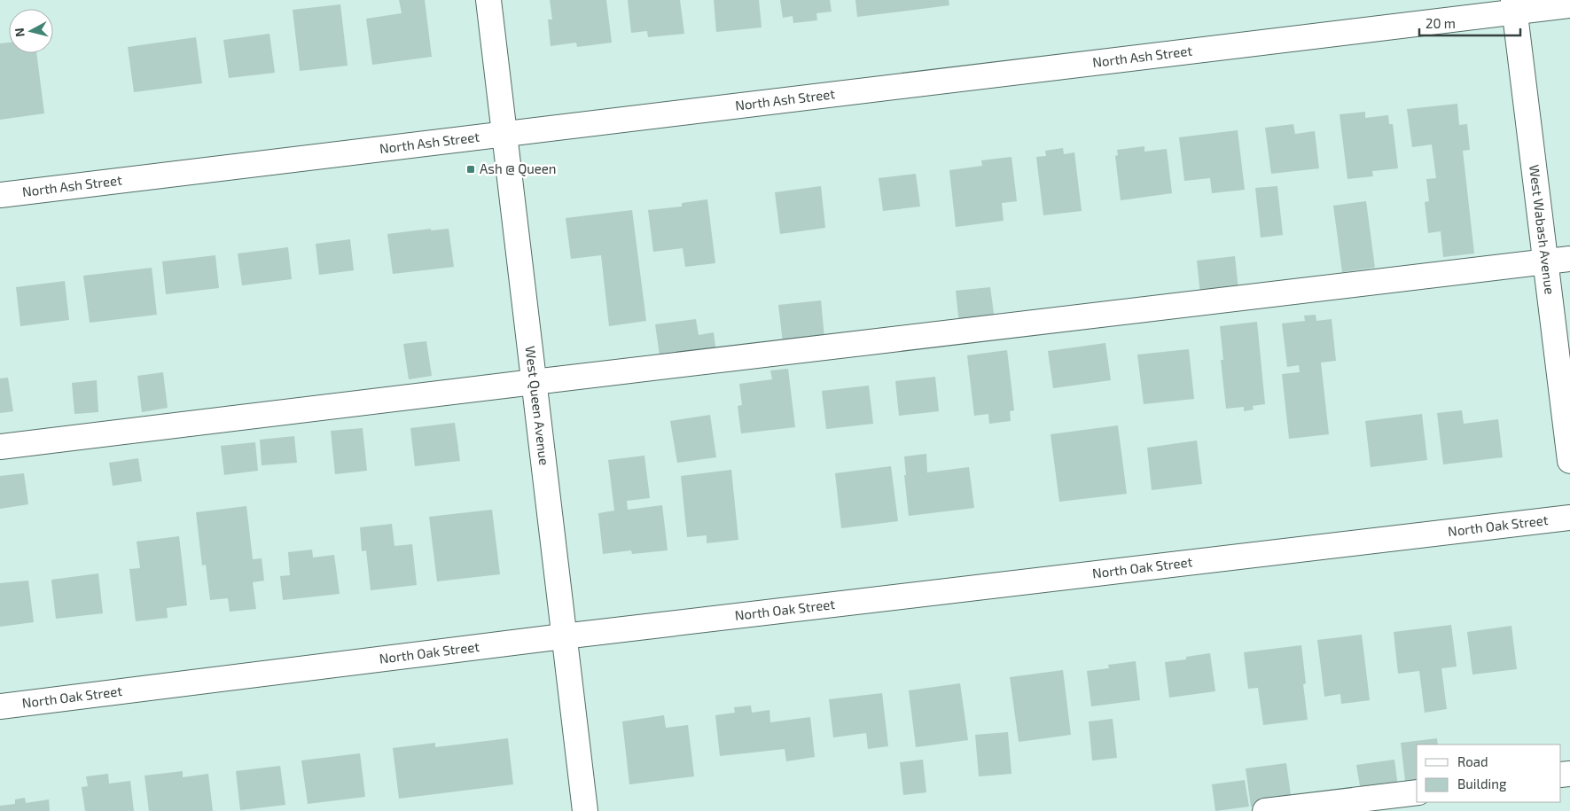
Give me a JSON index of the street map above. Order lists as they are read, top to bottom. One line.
{"streets":{"street":["North Ash Street","West Wabash Avenue","West Queen Avenue","North Oak Street"]},"crossings":[["North Ash Street","West Wabash Avenue"],["North Ash Street","West Queen Avenue"],["West Queen Avenue","North Oak Street"]],"places":{"transit":["Ash @ Queen"]},"legend":["Road","Building"],"scale_bar":"20 m","north":"left"}
